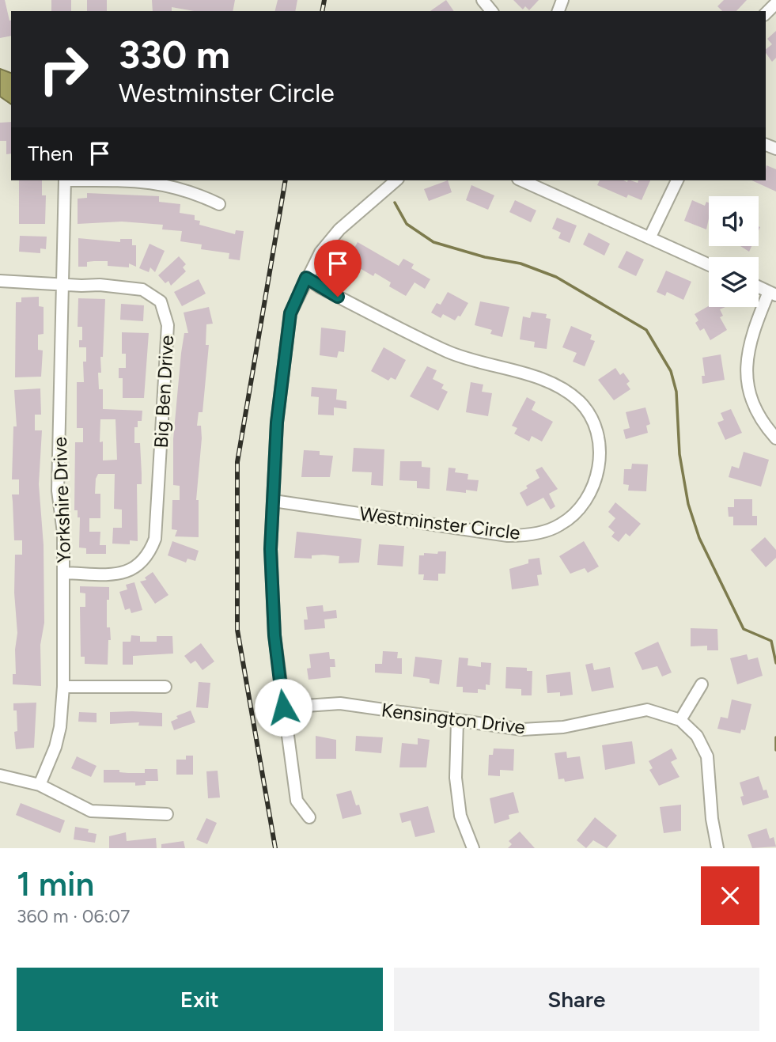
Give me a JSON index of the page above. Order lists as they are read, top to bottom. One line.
{"streets":{"street":["Big Ben Drive","Yorkshire Drive","Westminster Circle","Kensington Drive"]},"crossings":[["Big Ben Drive","Yorkshire Drive"]],"page":{"turn":["330 m","Westminster Circle"],"then":"Then","heading":["1 min","360 m · 06:07"],"buttons":["Exit","Share"]}}
